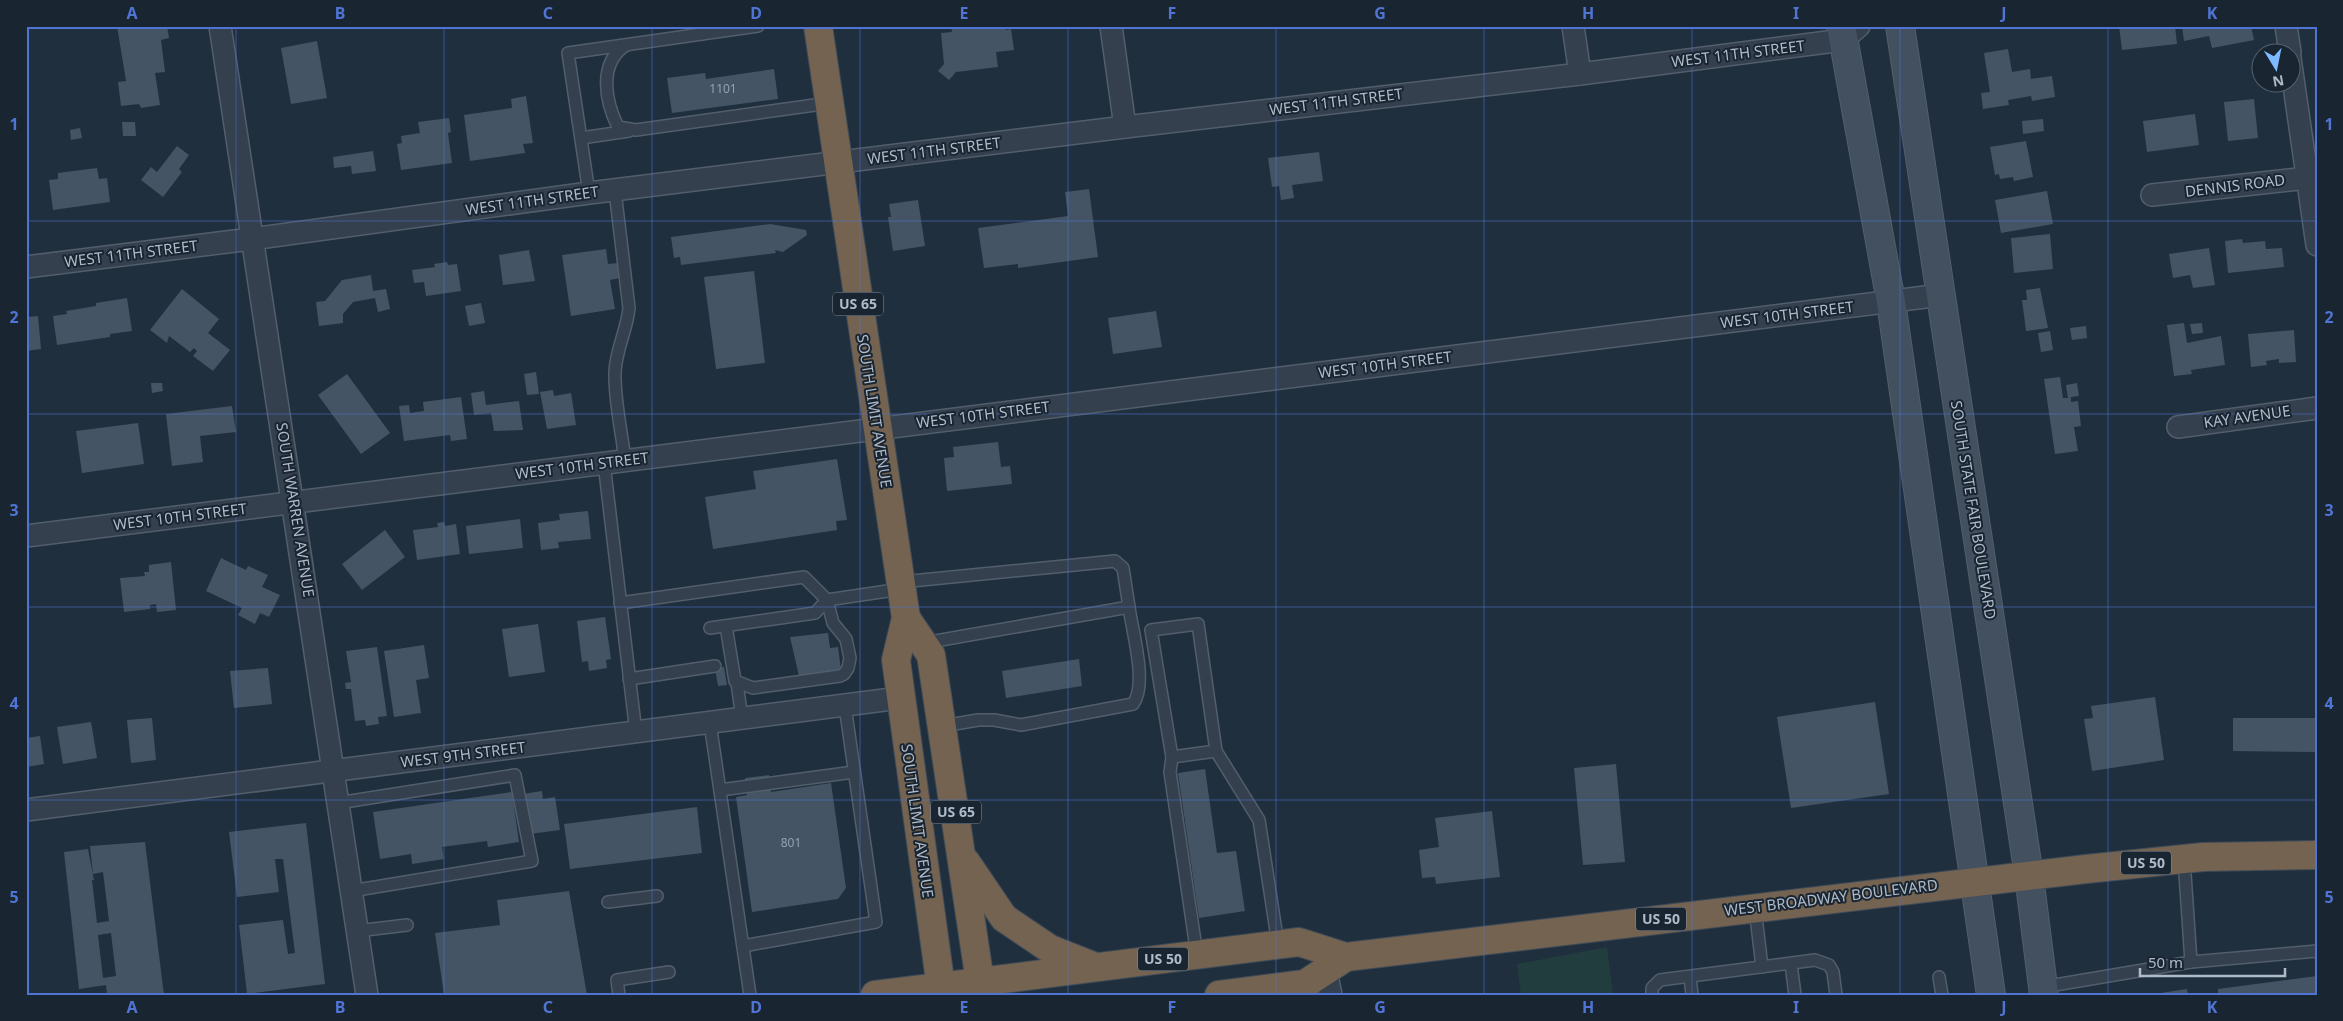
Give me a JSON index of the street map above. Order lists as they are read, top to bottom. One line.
{"streets":{"highway":["US 65","SOUTH LIMIT AVENUE","US 50","WEST BROADWAY BOULEVARD"],"street":["WEST 11TH STREET","DENNIS ROAD","WEST 10TH STREET","KAY AVENUE","SOUTH WARREN AVENUE","SOUTH STATE FAIR BOULEVARD","WEST 9TH STREET"]},"crossings":[["WEST 11TH STREET","SOUTH LIMIT AVENUE"],["WEST 11TH STREET","SOUTH WARREN AVENUE"],["WEST 10TH STREET","SOUTH LIMIT AVENUE"],["WEST 10TH STREET","SOUTH WARREN AVENUE"],["WEST 10TH STREET","SOUTH STATE FAIR BOULEVARD"],["SOUTH LIMIT AVENUE","WEST 9TH STREET"],["SOUTH LIMIT AVENUE","WEST BROADWAY BOULEVARD"],["SOUTH WARREN AVENUE","WEST 9TH STREET"],["SOUTH STATE FAIR BOULEVARD","WEST BROADWAY BOULEVARD"]],"house_numbers":["1101","801"],"scale_bar":"50 m","north":"bottom","grid":{"columns":["A","B","C","D","E","F","G","H","I","J","K"],"rows":["1","2","3","4","5"]}}
